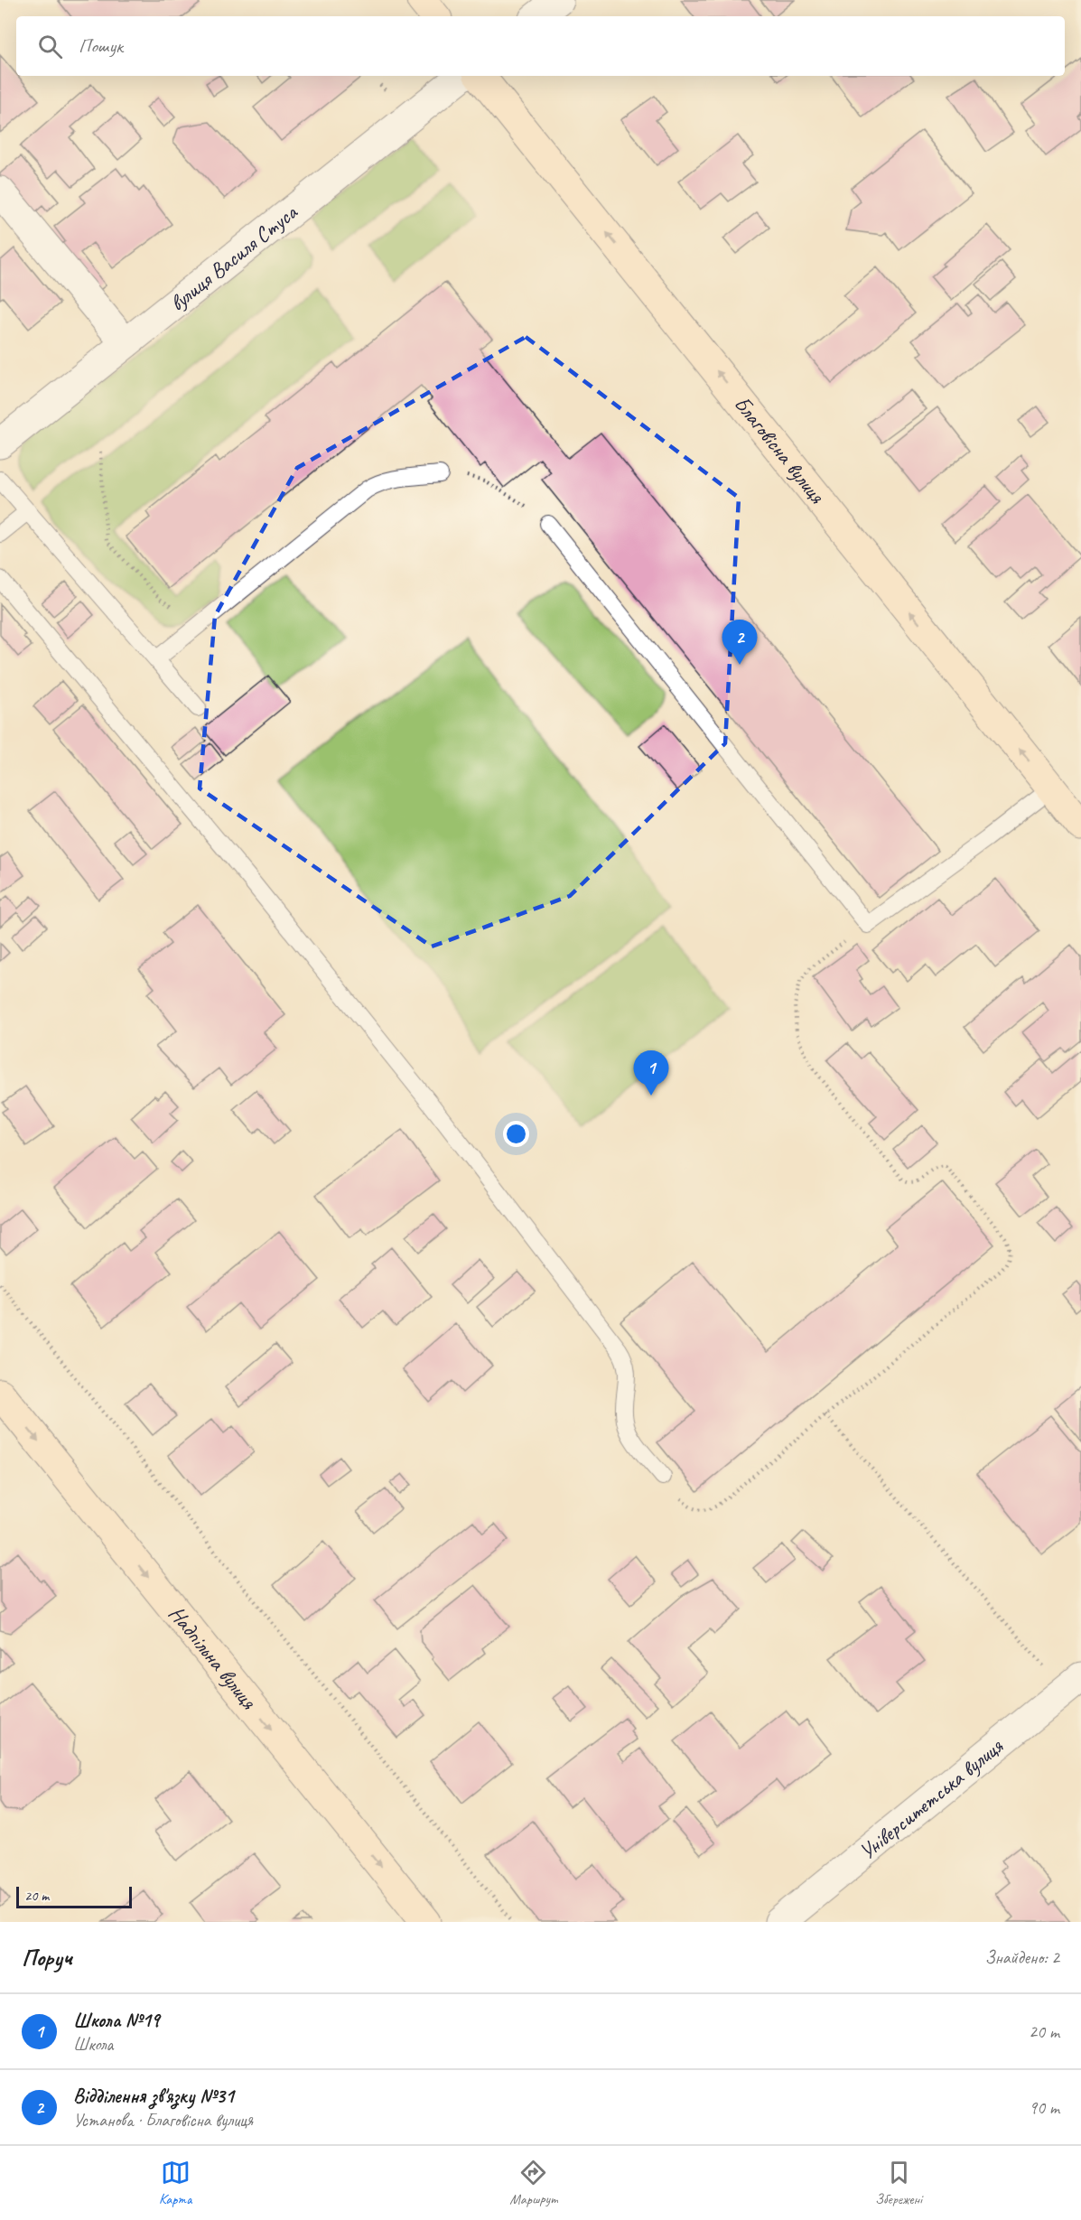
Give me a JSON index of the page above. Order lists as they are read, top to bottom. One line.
{"streets":{"main road":["Благовісна вулиця","Надпільна вулиця"],"street":["вулиця Василя Стуса","Університетська вулиця"]},"one_way":["Благовісна вулиця","Надпільна вулиця"],"scale_bar":"20 m","page":{"search":"Пошук","pins":["2","1"],"scale":"20 m","heading":["Поруч","Знайдено: 2"],"list":[{"mark":"1","name":"Школа №19","note":"Школа","value":"20 m"},{"mark":"2","name":"Відділення зв'язку №31","note":"Установа · Благовісна вулиця","value":"90 m"}],"nav":["Карта","Маршрут","Збережені"]}}
